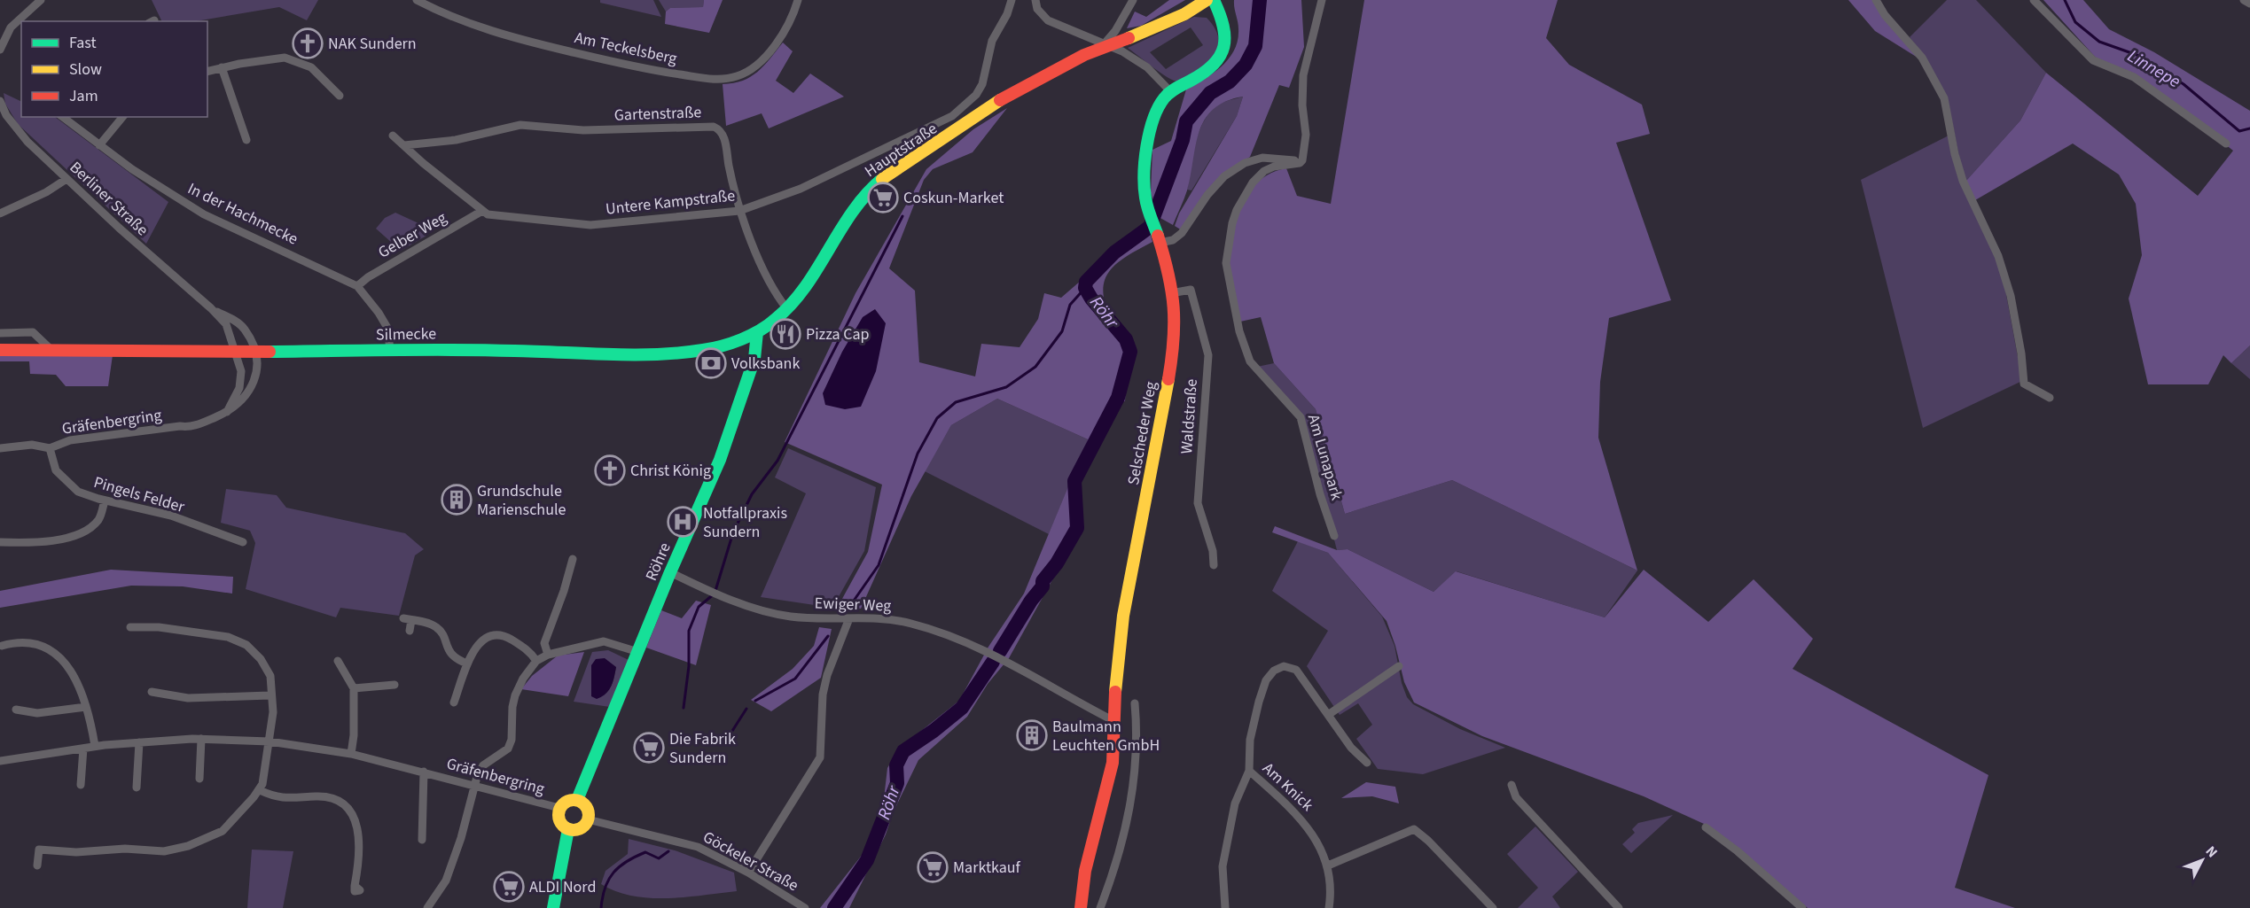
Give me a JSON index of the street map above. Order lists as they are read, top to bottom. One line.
{"streets":{"main road":["Hauptstraße","Silmecke","Selscheder Weg","Röhre"],"street":["Am Teckelsberg","Gartenstraße","Berliner Straße","Untere Kampstraße","In der Hachmecke","Gelber Weg","Waldstraße","Gräfenbergring","Am Lunapark","Pingels Felder","Ewiger Weg","Am Knick","Göckeler Straße"]},"crossings":[["Gartenstraße","Hauptstraße"],["Gartenstraße","Untere Kampstraße"],["Hauptstraße","Silmecke"],["Hauptstraße","Röhre"],["Berliner Straße","Silmecke"],["Berliner Straße","Gräfenbergring"],["Untere Kampstraße","Gelber Weg"],["In der Hachmecke","Gelber Weg"],["In der Hachmecke","Silmecke"],["Silmecke","Gräfenbergring"],["Silmecke","Röhre"],["Waldstraße","Selscheder Weg"],["Gräfenbergring","Pingels Felder"],["Gräfenbergring","Röhre"],["Gräfenbergring","Göckeler Straße"],["Selscheder Weg","Ewiger Weg"],["Röhre","Ewiger Weg"],["Röhre","Göckeler Straße"]],"water":["Linnepe","Röhr"],"places":{"church":["NAK Sundern","Christ König"],"supermarket":["Coskun-Market","Die Fabrik Sundern","Marktkauf","ALDI Nord"],"restaurant":["Pizza Cap"],"bank":["Volksbank"],"building":["Grundschule Marienschule","Baulmann Leuchten GmbH"],"hospital":["Notfallpraxis Sundern"]},"legend":["Fast","Slow","Jam"],"north":"top right"}
